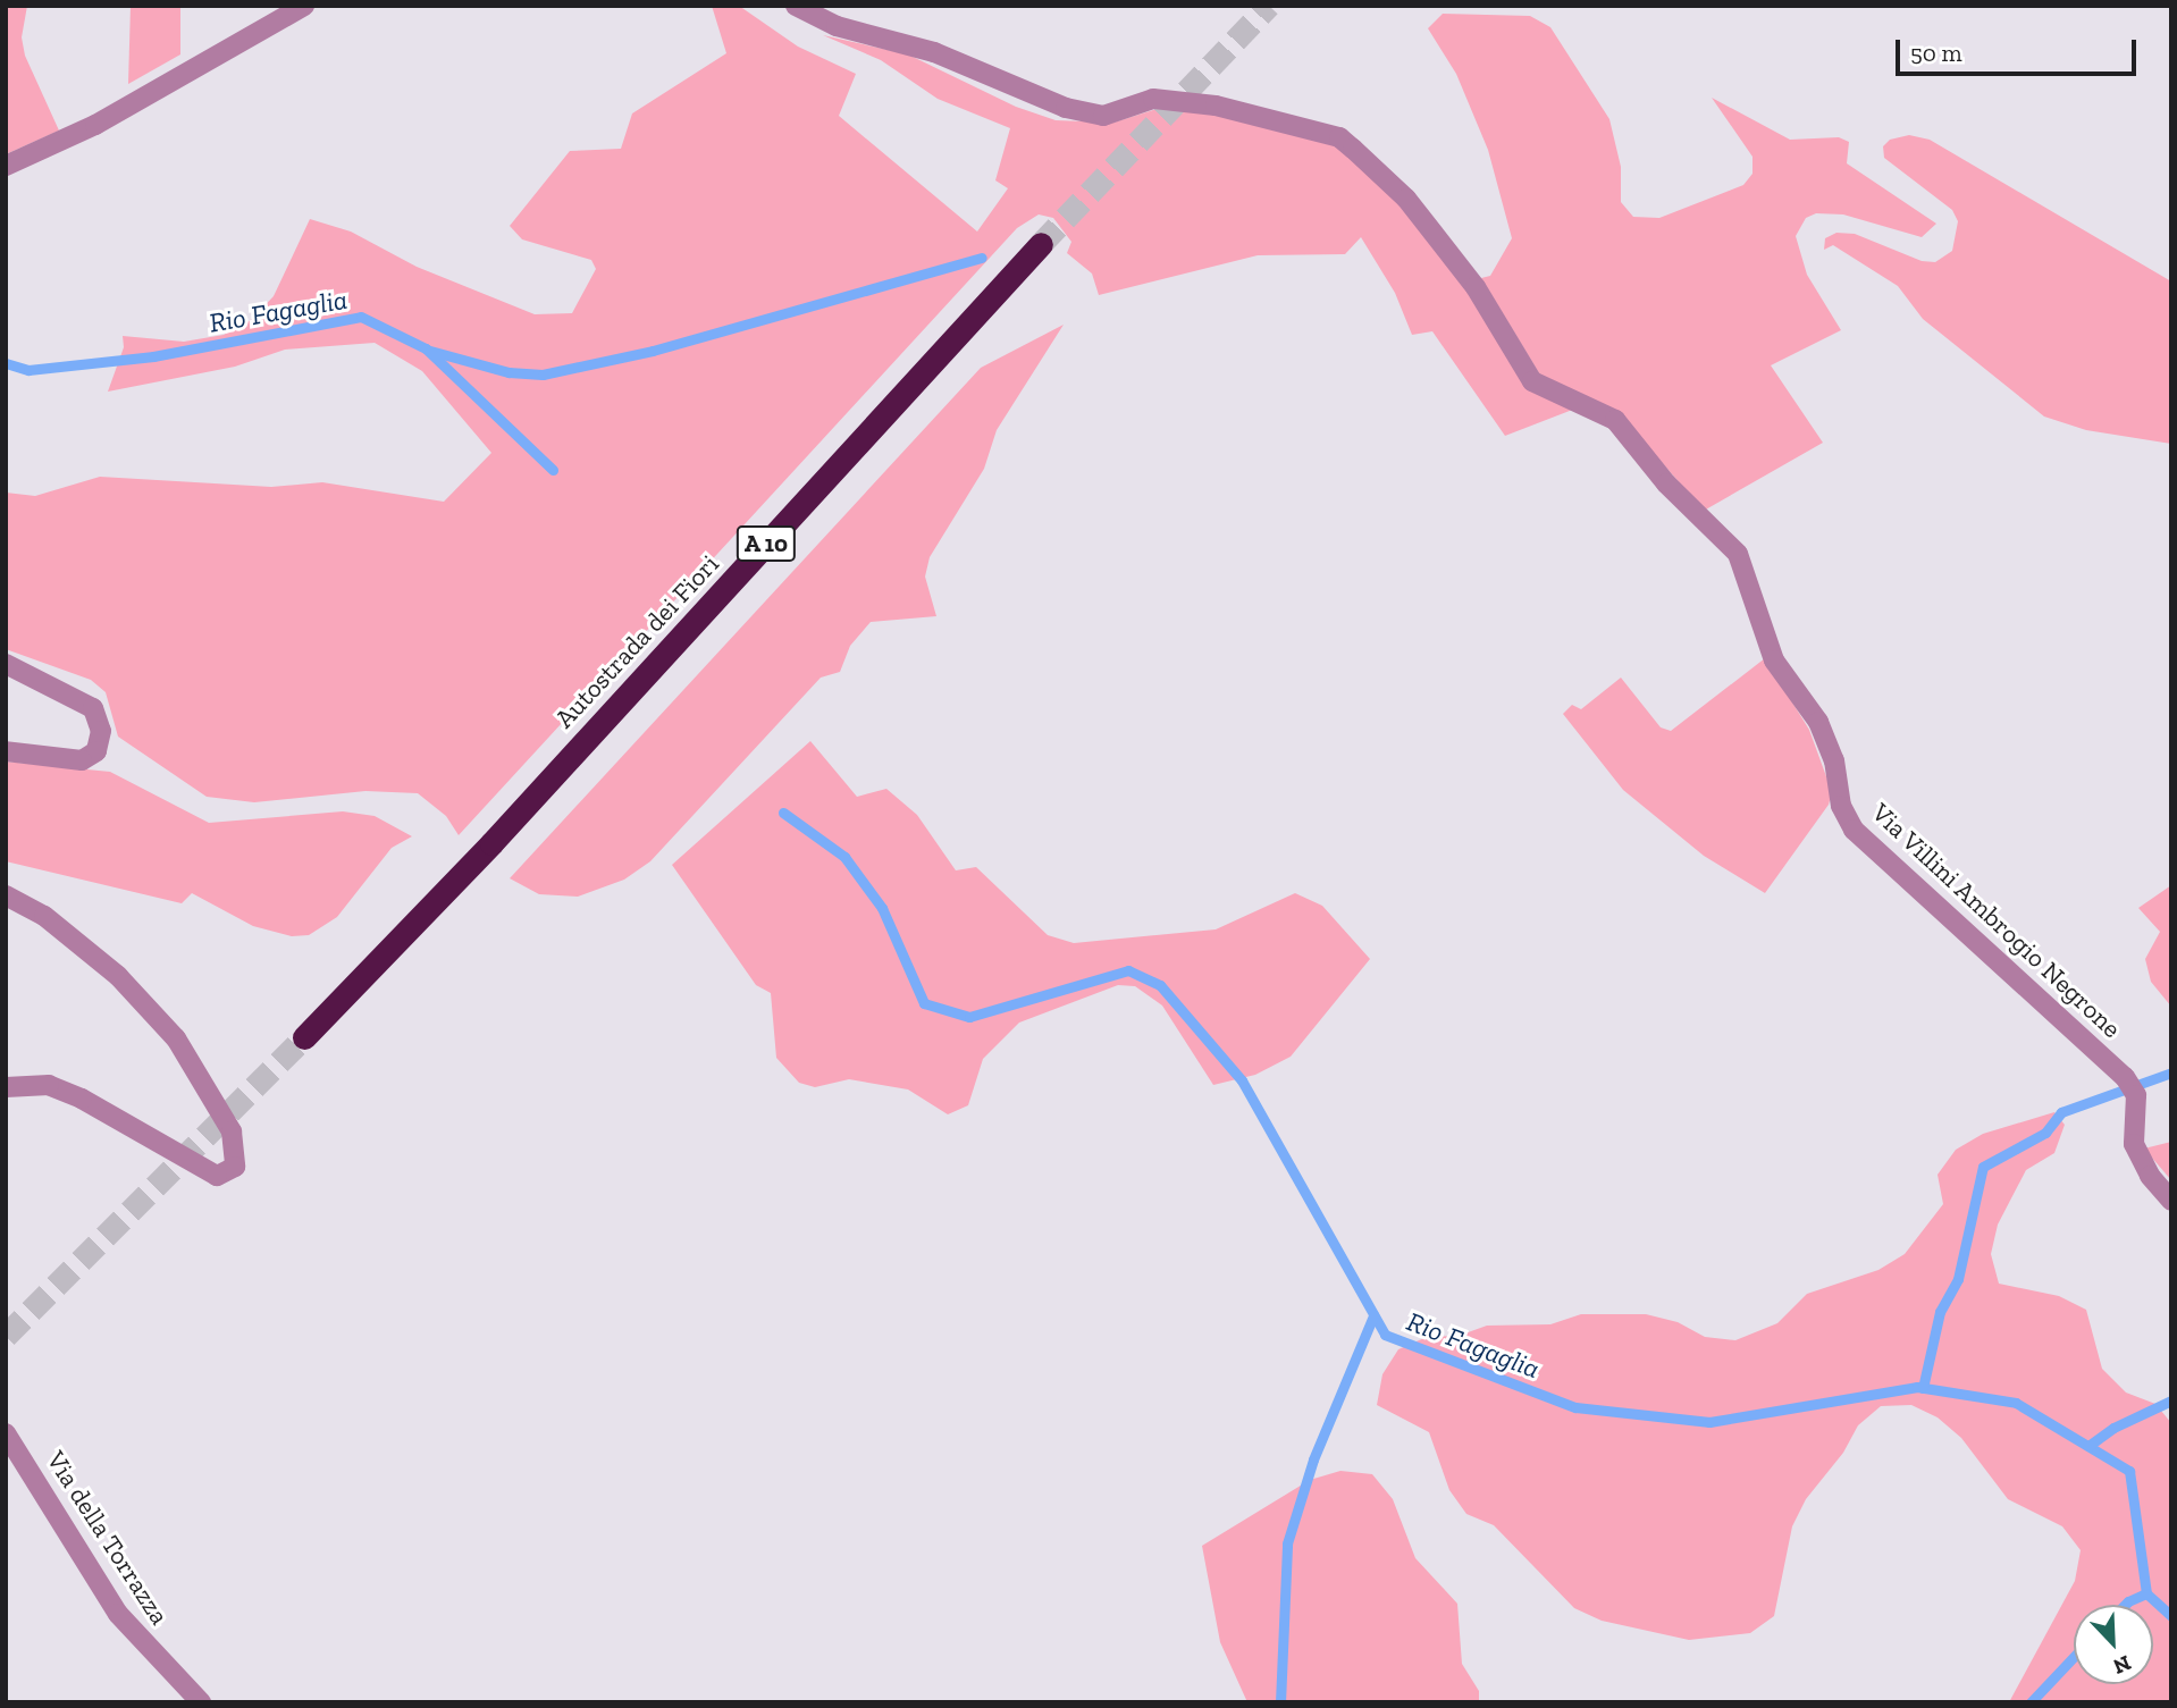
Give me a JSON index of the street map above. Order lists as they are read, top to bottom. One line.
{"streets":{"highway":["A 10","Autostrada dei Fiori"],"street":["Via Villini Ambrogio Negrone","Via della Torrazza"]},"water":["Rio Fagaglia"],"scale_bar":"50 m","north":"bottom right"}
